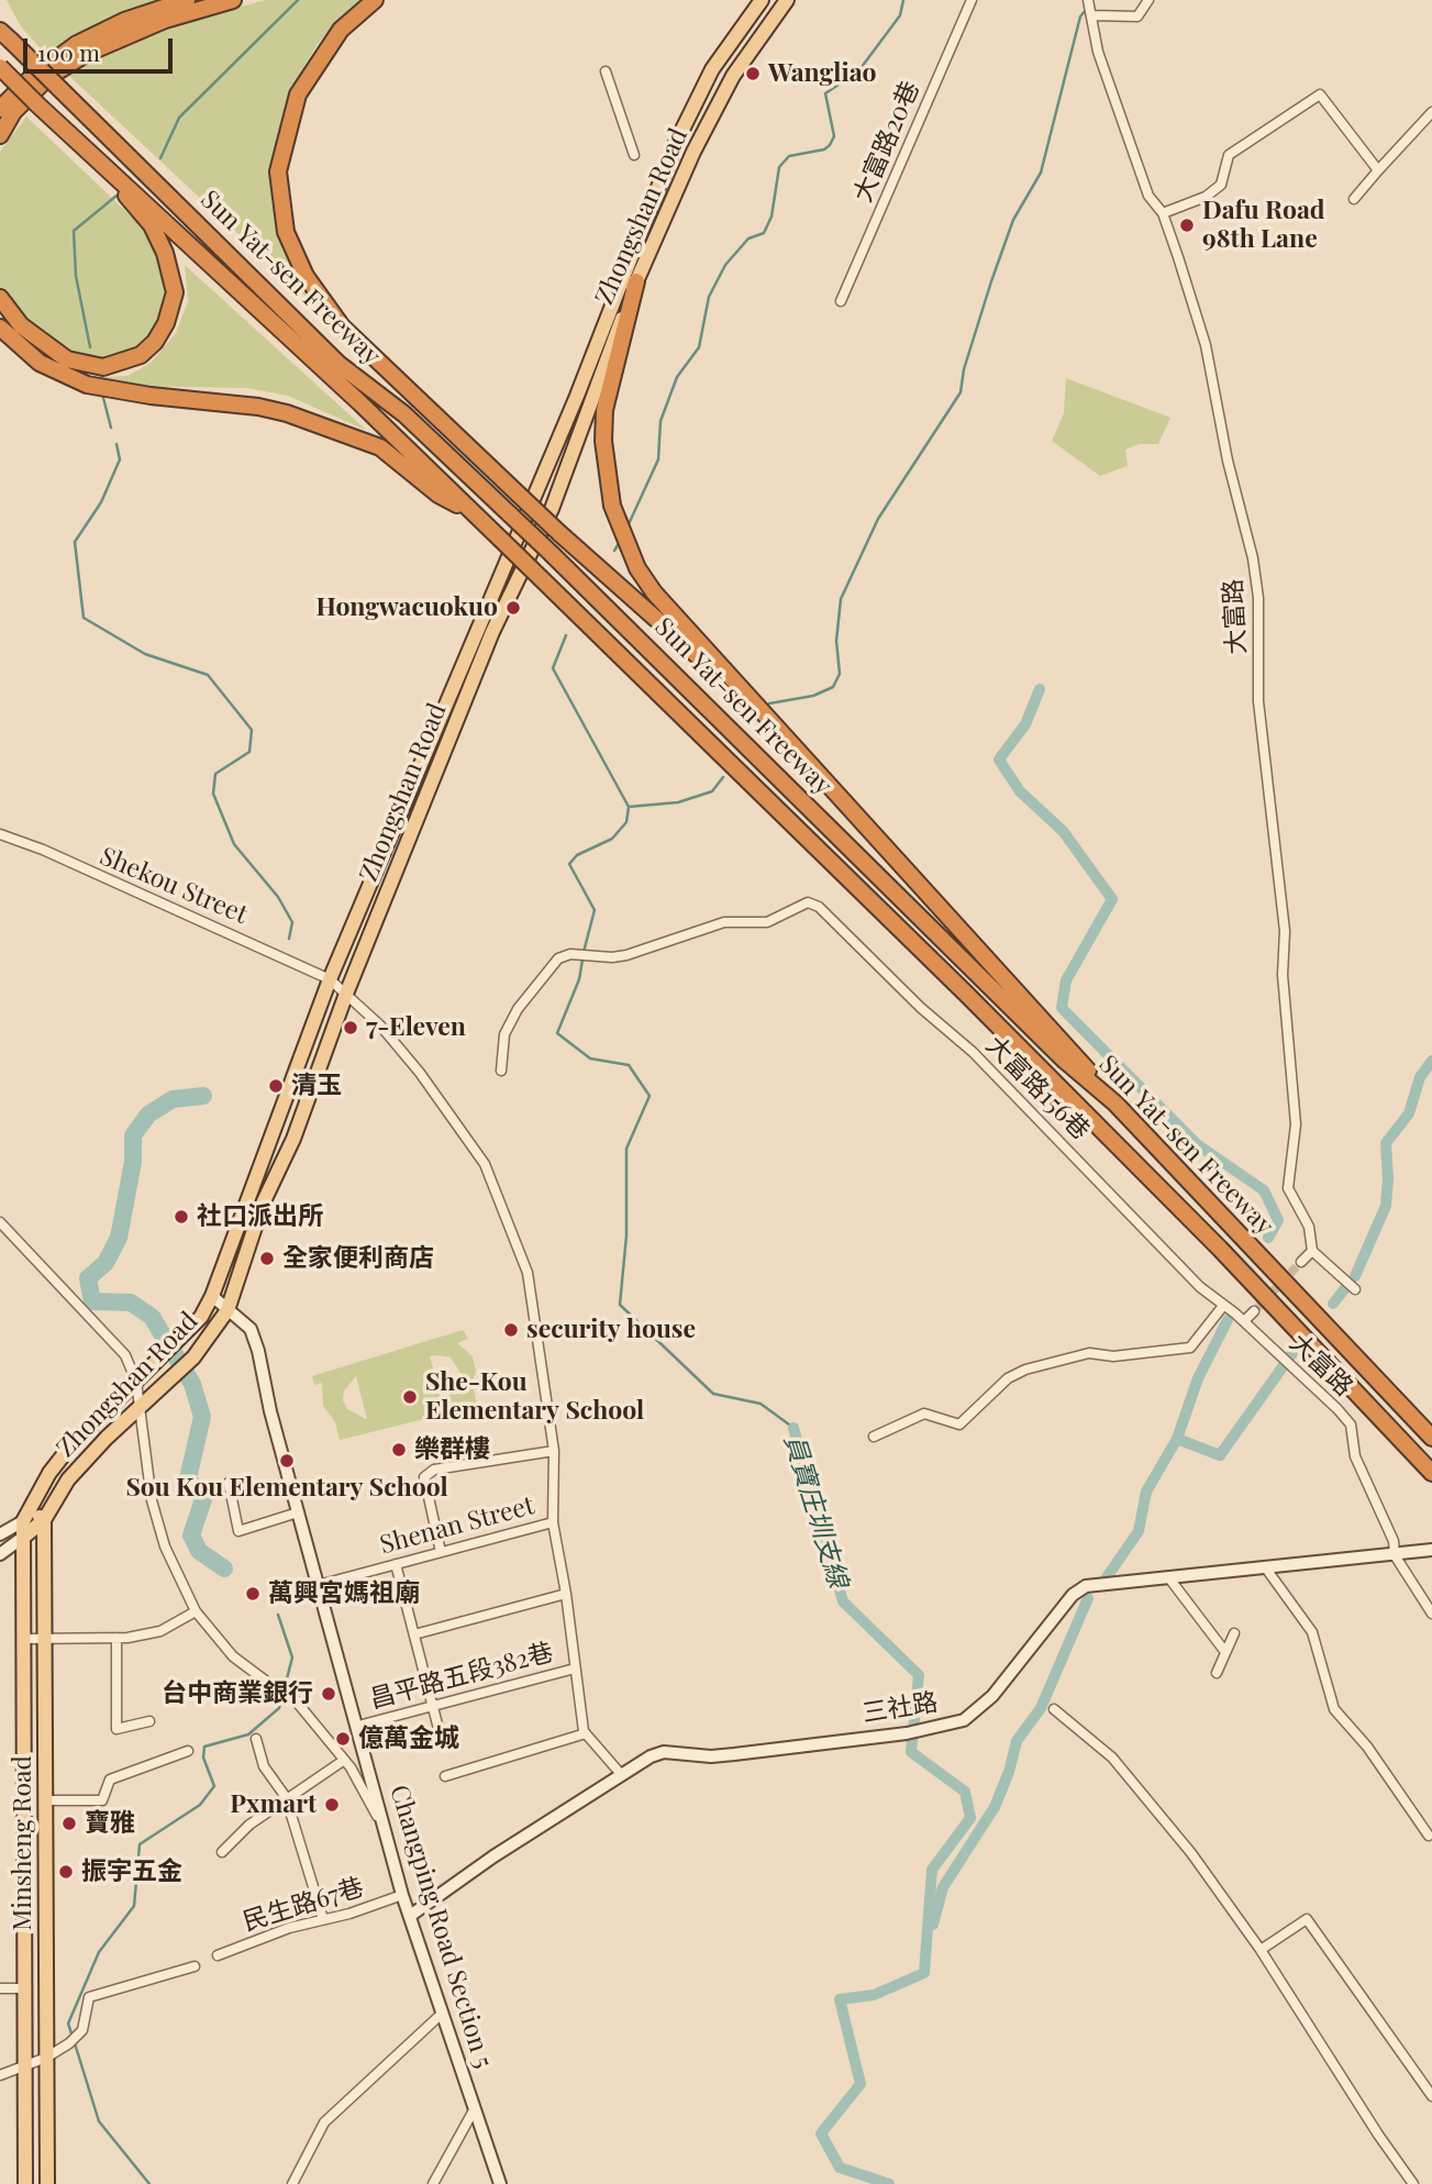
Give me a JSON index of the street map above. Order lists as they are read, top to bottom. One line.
{"streets":{"highway":["Sun Yat-sen Freeway"],"main road":["Zhongshan Road","Minsheng Road"],"street":["大富路20巷","大富路","Shekou Street","大富路156巷","Shenan Street","昌平路五段382巷","三社路","民生路67巷","Changping Road Section 5"]},"crossings":[["Zhongshan Road","Shekou Street"],["Zhongshan Road","Shenan Street"],["Zhongshan Road","Minsheng Road"],["Zhongshan Road","Changping Road Section 5"],["大富路","大富路156巷"],["大富路","三社路"],["Shekou Street","Shenan Street"],["Shenan Street","Changping Road Section 5"],["昌平路五段382巷","Changping Road Section 5"],["三社路","Changping Road Section 5"],["民生路67巷","Changping Road Section 5"]],"water":["員寶庄圳支線"],"places":["Wangliao","Dafu Road 98th Lane","Hongwacuokuo","7-Eleven","清玉","社口派出所","全家便利商店","security house","She-Kou Elementary School","樂群樓","Sou Kou Elementary School","萬興宮媽祖廟","台中商業銀行","億萬金城","Pxmart","寶雅","振宇五金"],"scale_bar":"100 m"}
